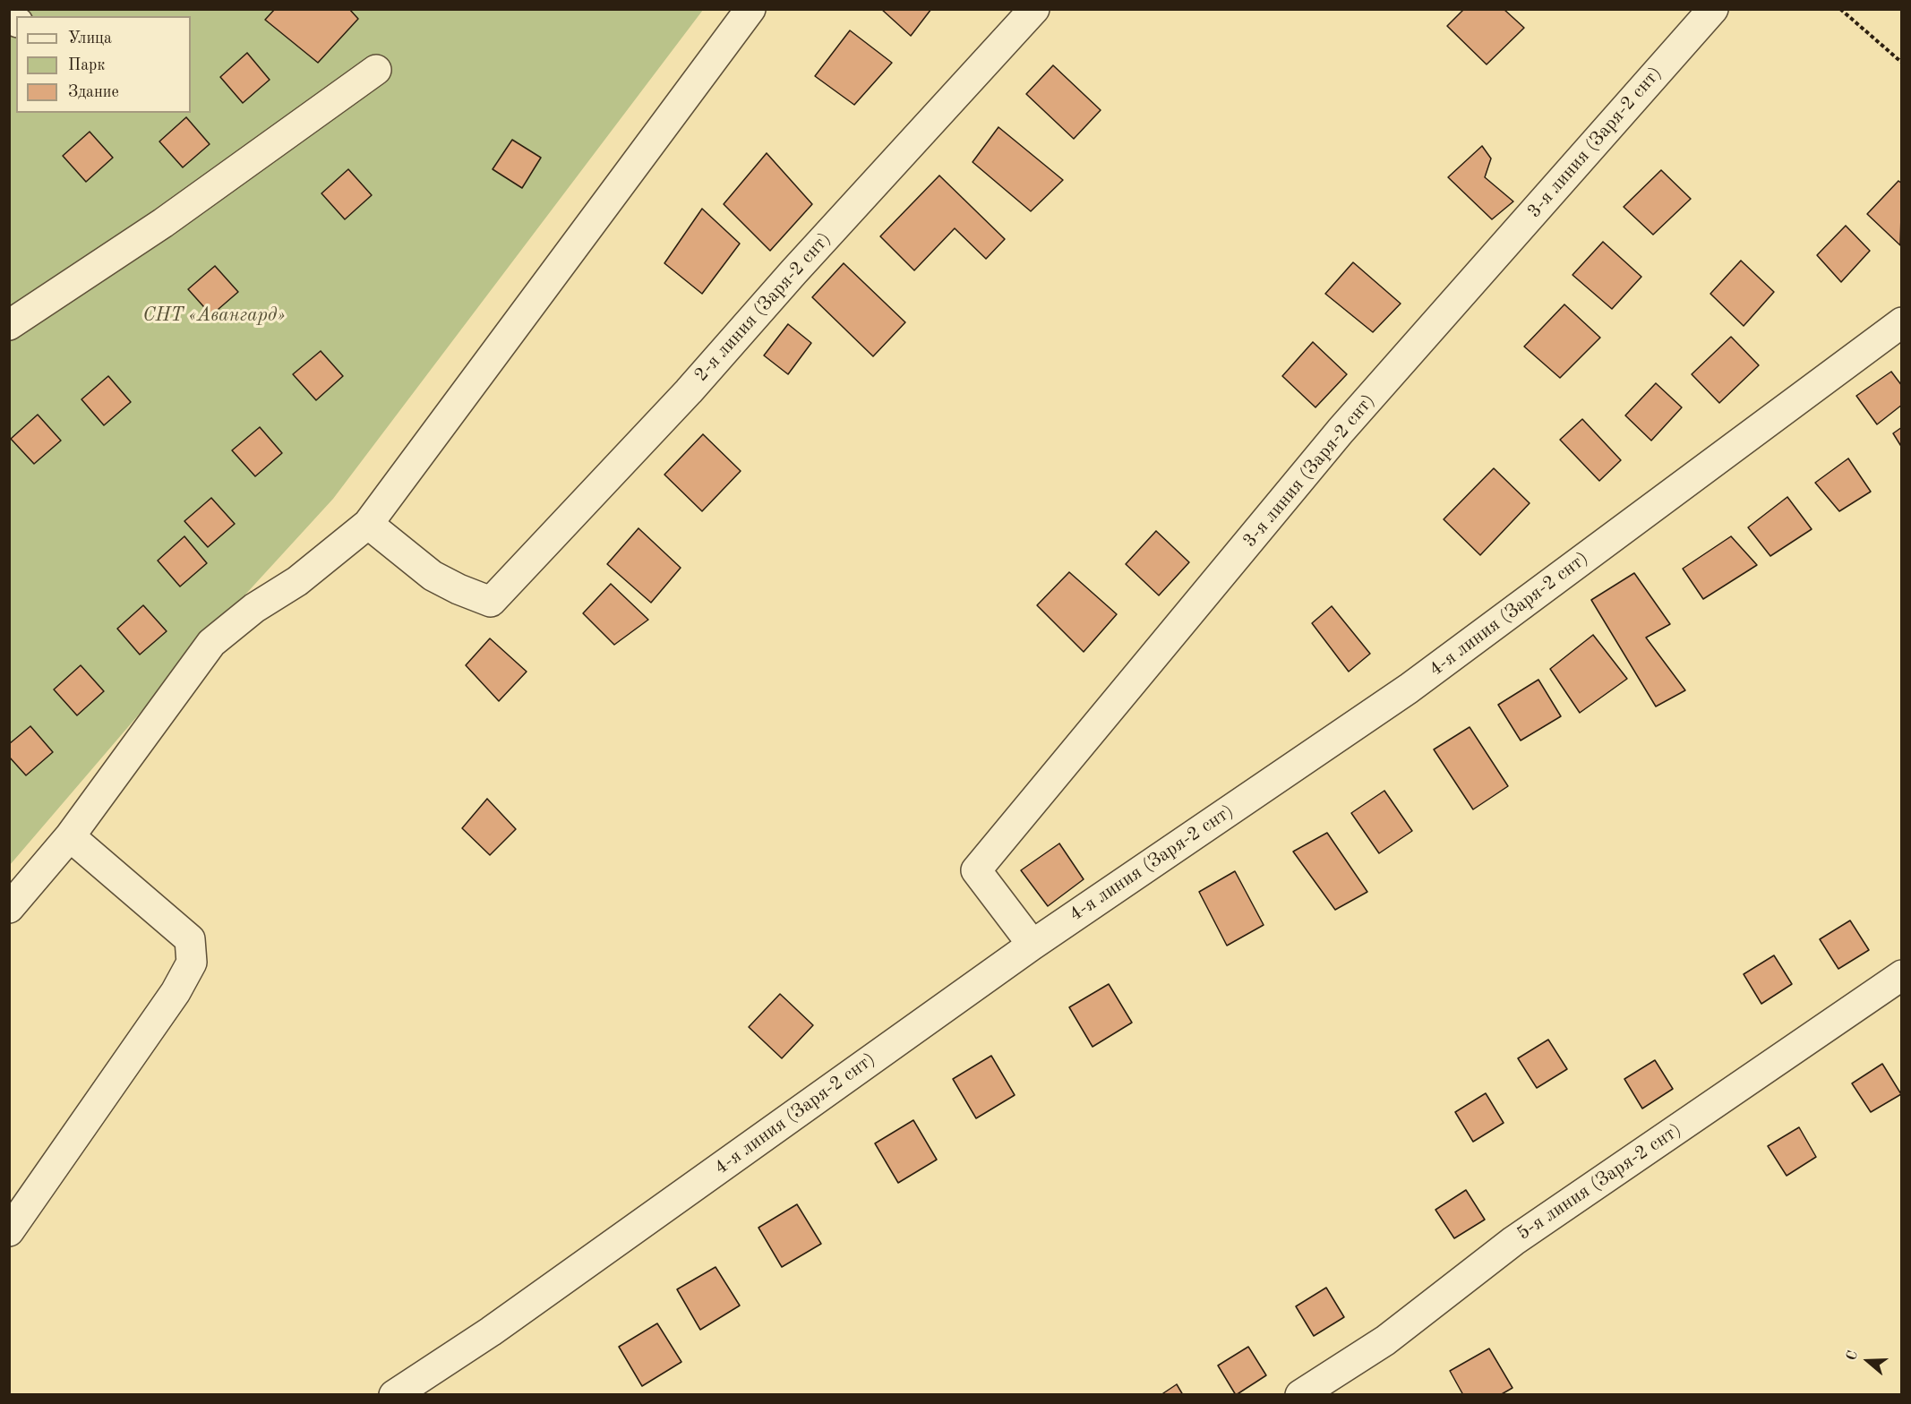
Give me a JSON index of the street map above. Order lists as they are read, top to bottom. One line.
{"streets":{"street":["3-я линия (Заря-2 снт)","2-я линия (Заря-2 снт)","4-я линия (Заря-2 снт)","5-я линия (Заря-2 снт)"]},"crossings":[["3-я линия (Заря-2 снт)","4-я линия (Заря-2 снт)"]],"parks":["СНТ «Авангард»"],"legend":["Улица","Парк","Здание"],"north":"left"}
